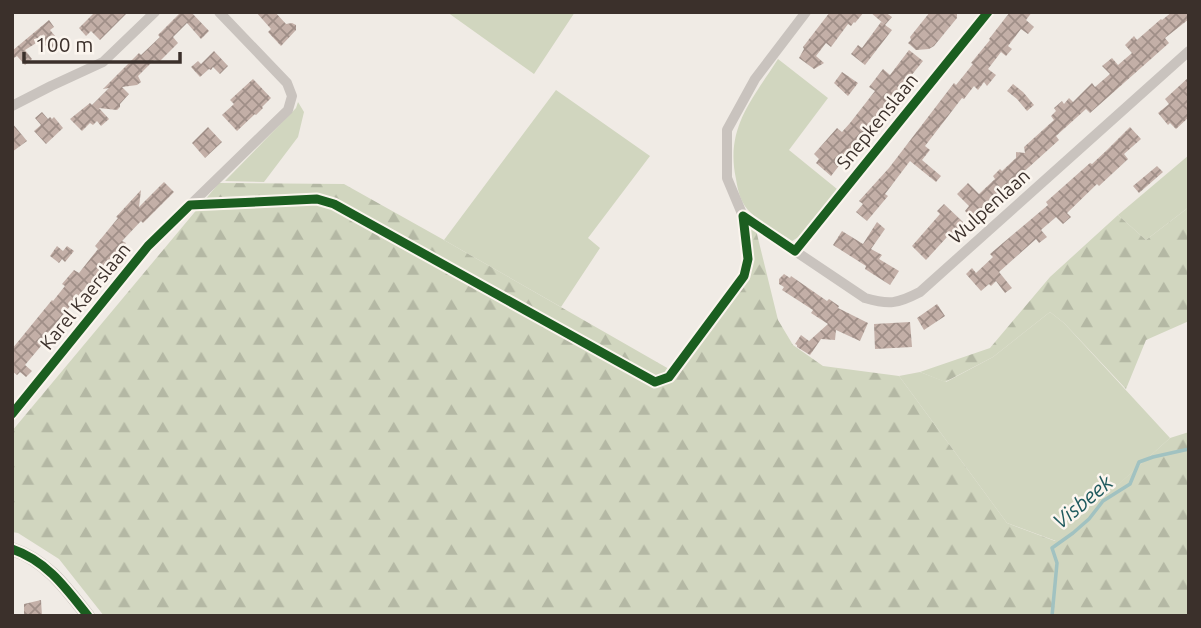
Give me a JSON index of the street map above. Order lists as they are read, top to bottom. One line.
{"streets":{"street":["Snepkenslaan","Wulpenlaan","Karel Kaerslaan"]},"crossings":[["Snepkenslaan","Wulpenlaan"]],"water":["Visbeek"],"scale_bar":"100 m"}
